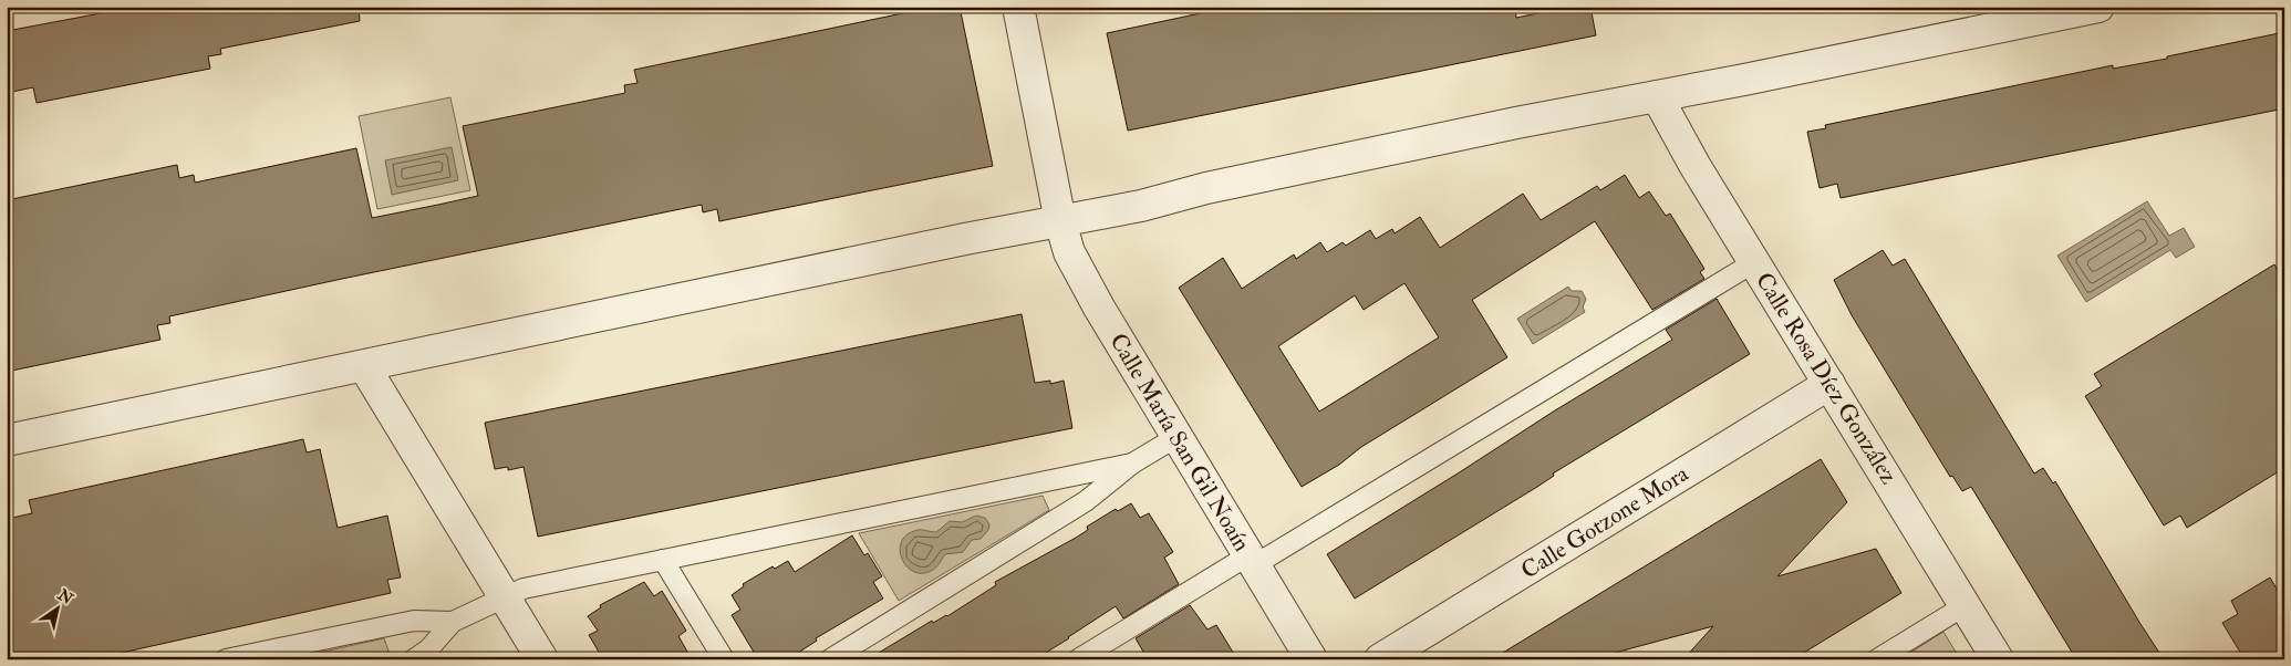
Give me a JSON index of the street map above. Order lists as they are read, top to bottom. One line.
{"streets":{"street":["Calle Rosa Díez González","Calle María San Gil Noaín","Calle Gotzone Mora"]},"crossings":[["Calle Rosa Díez González","Calle Gotzone Mora"]],"north":"top right"}
